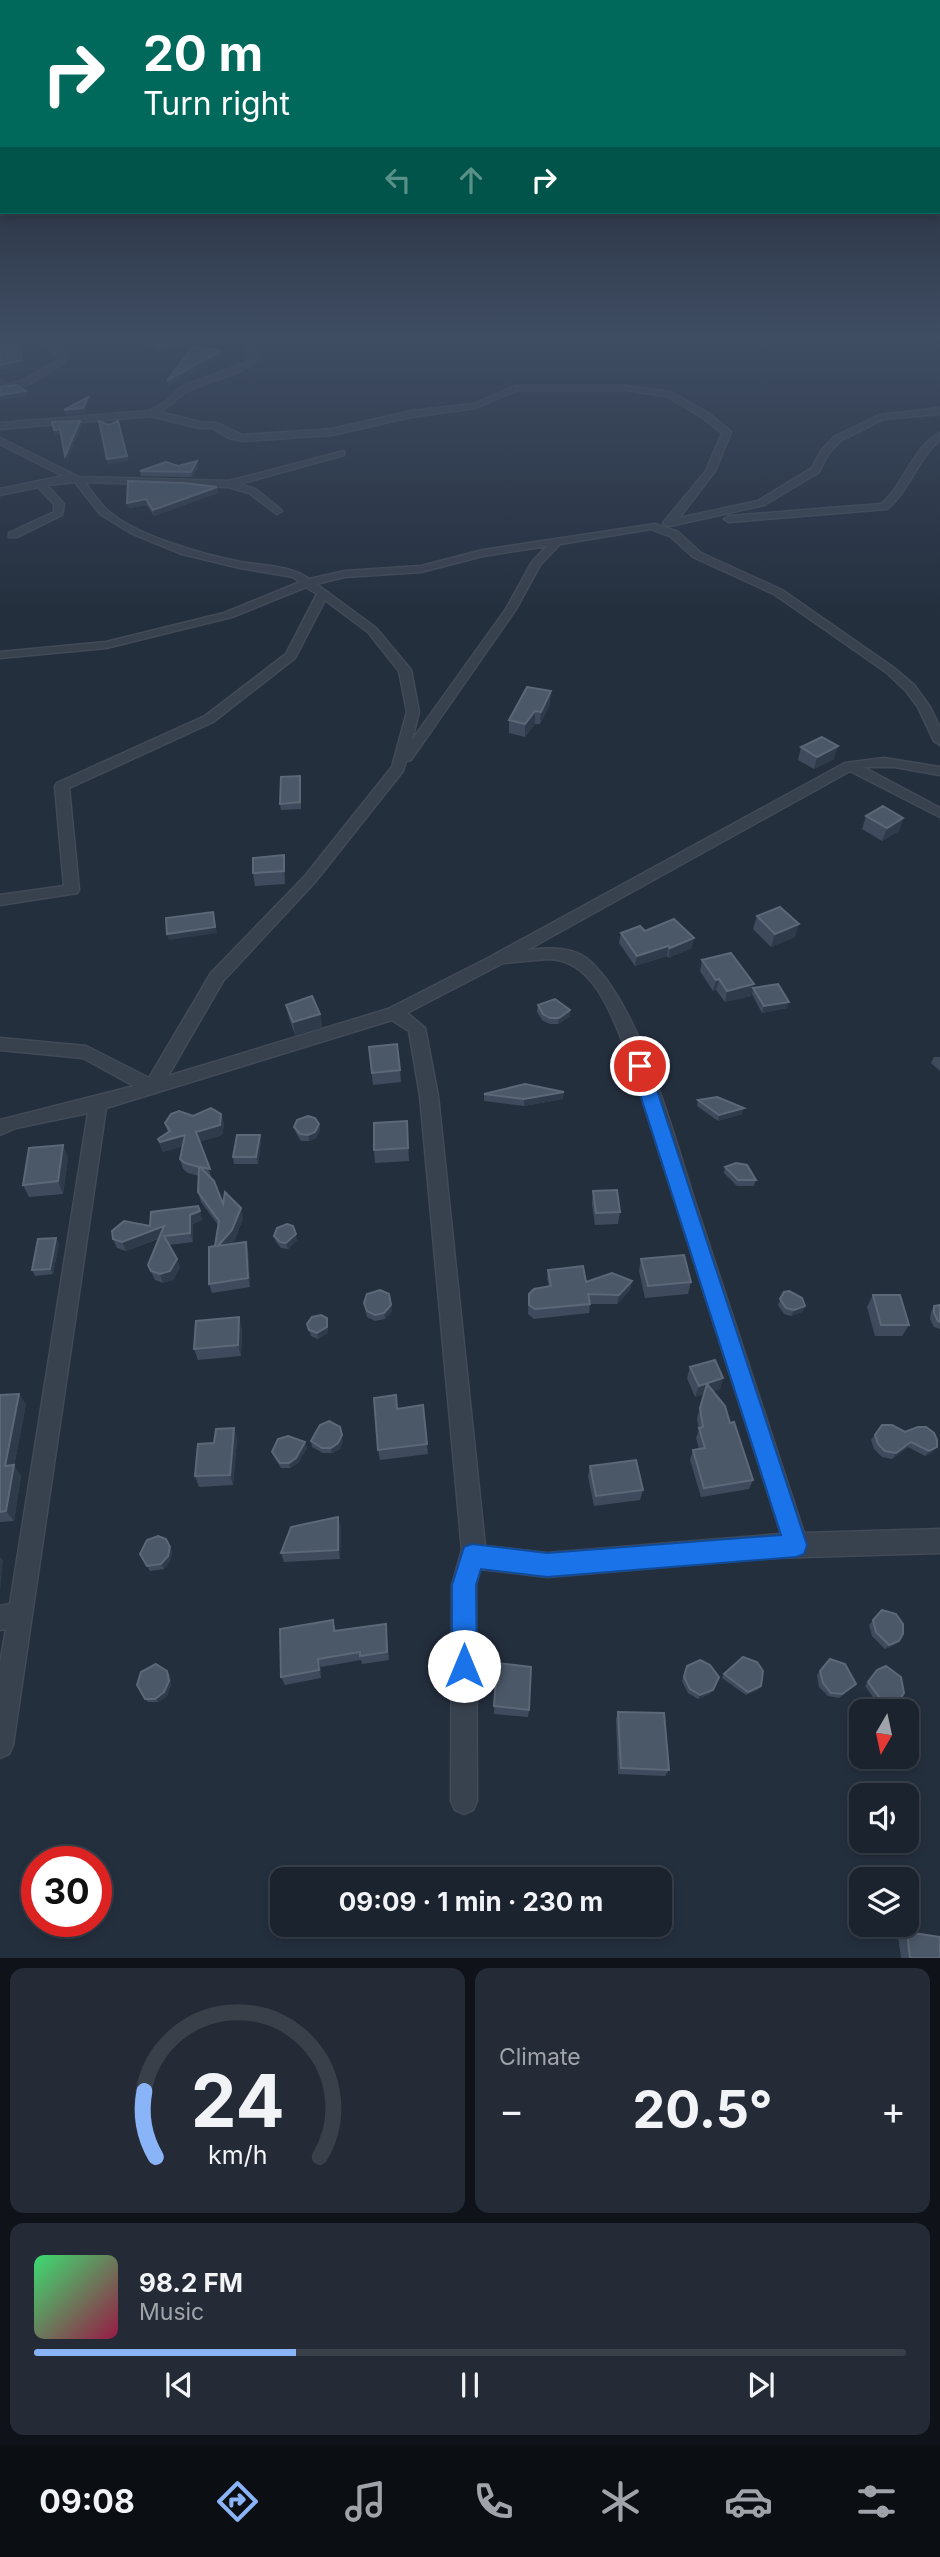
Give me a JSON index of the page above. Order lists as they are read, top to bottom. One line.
{"north":"bottom","page":{"turn":["20 m","Turn right"],"limit":"30","trip":"09:09 · 1 min · 230 m","tile":"Climate","heat":["−","20.5°","+"],"song":["98.2 FM","Music"],"tabs":"09:08","gauge":["24","km/h"]}}
